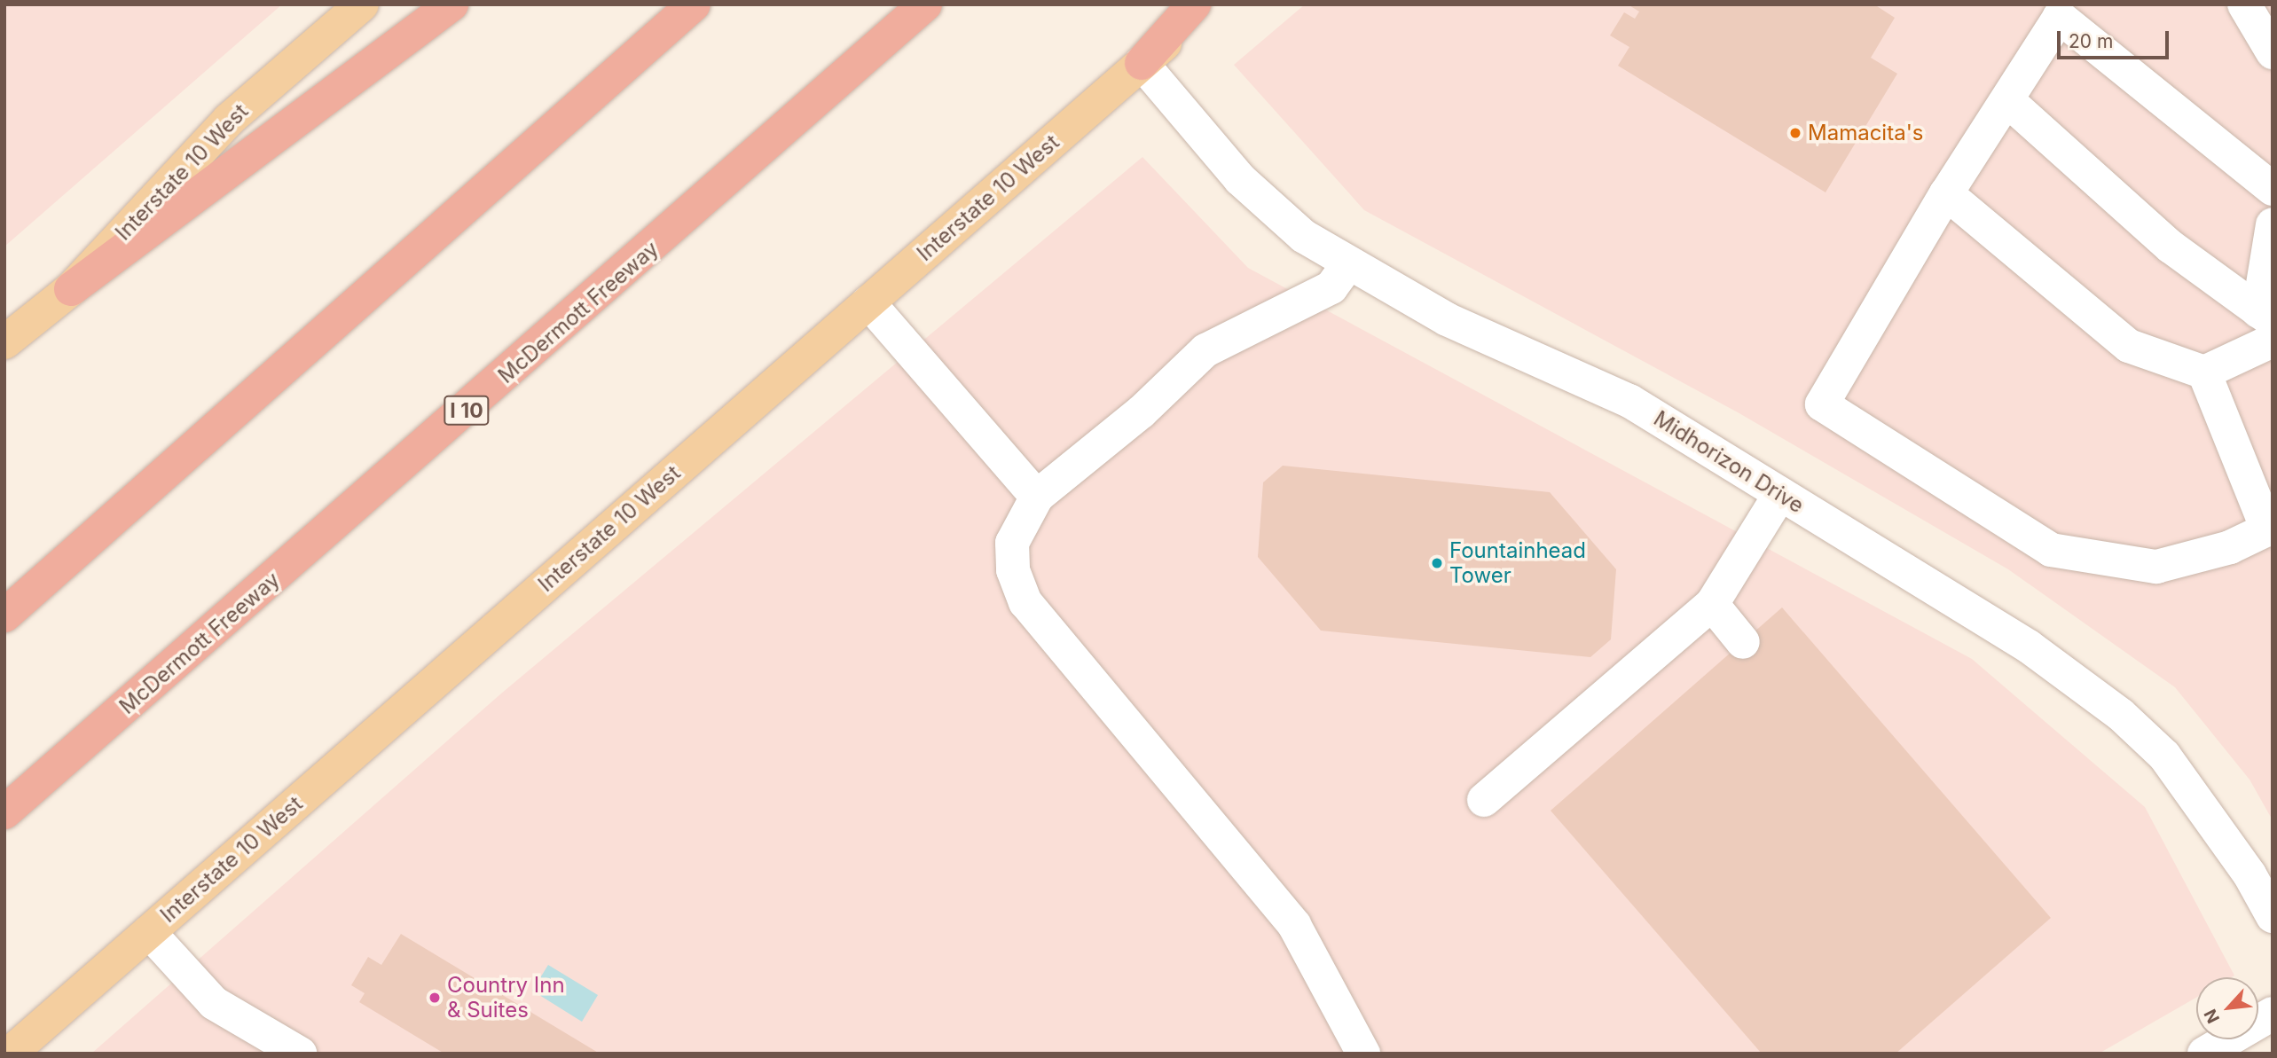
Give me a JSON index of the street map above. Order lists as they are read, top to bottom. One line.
{"streets":{"highway":["McDermott Freeway","I 10"],"main road":["Interstate 10 West"],"street":["Midhorizon Drive"]},"crossings":[["Interstate 10 West","Midhorizon Drive"]],"places":["Mamacita's","Fountainhead Tower","Country Inn & Suites"],"scale_bar":"20 m","north":"bottom left"}
